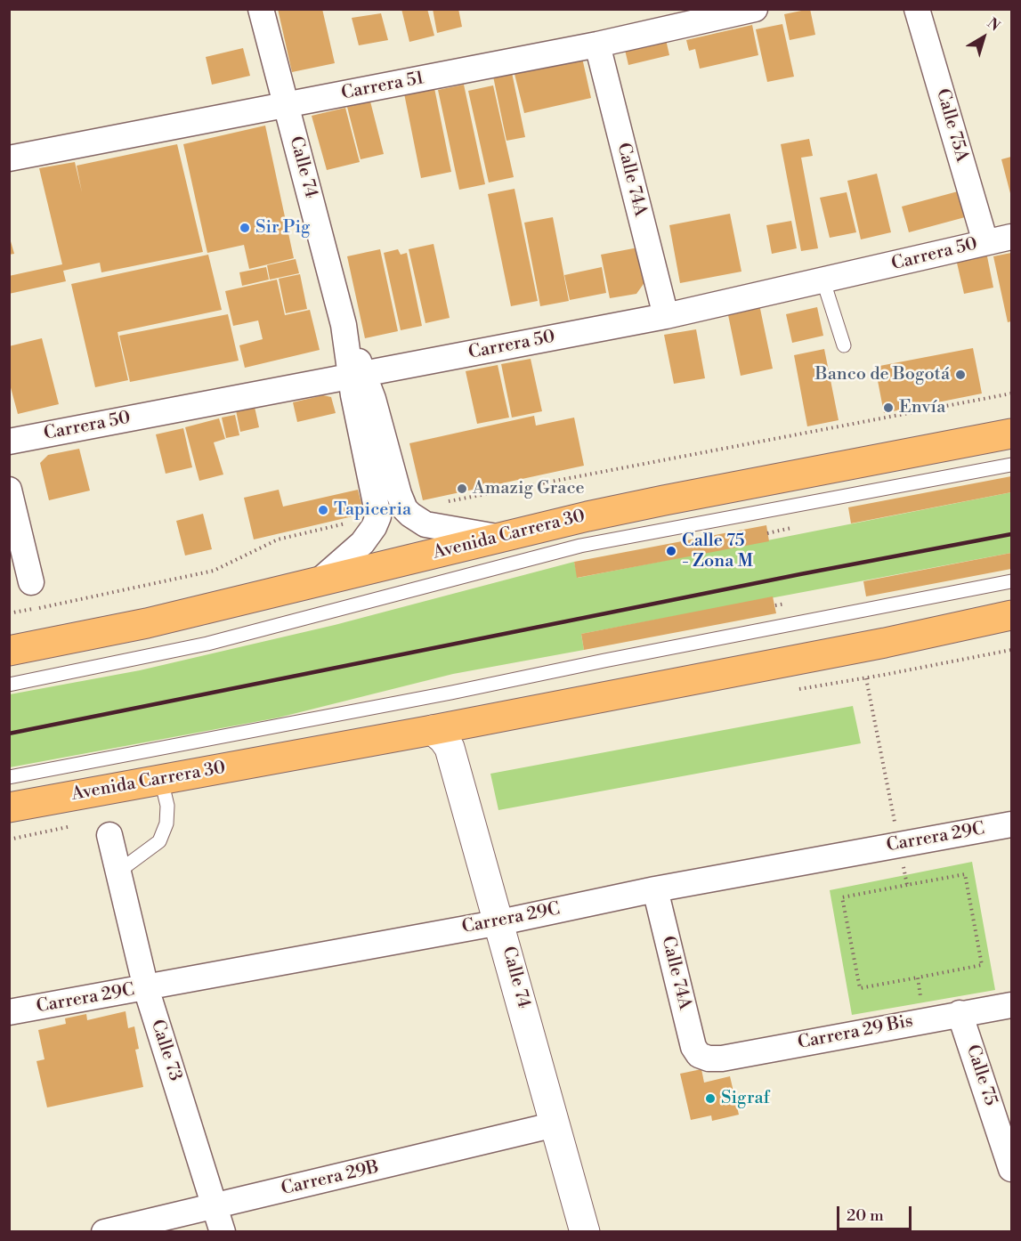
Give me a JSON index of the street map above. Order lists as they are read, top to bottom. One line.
{"streets":{"highway":["Avenida Carrera 30"],"street":["Carrera 51","Calle 75A","Calle 74","Calle 74A","Carrera 50","Carrera 29C","Carrera 29 Bis","Calle 73","Calle 75","Carrera 29B"]},"crossings":[["Carrera 51","Calle 74"],["Carrera 51","Calle 74A"],["Calle 75A","Carrera 50"],["Calle 74","Carrera 50"],["Calle 74","Avenida Carrera 30"],["Calle 74","Carrera 29C"],["Calle 74","Carrera 29B"],["Calle 74A","Carrera 50"],["Calle 74A","Carrera 29C"],["Calle 74A","Carrera 29 Bis"],["Carrera 29C","Calle 73"],["Carrera 29 Bis","Calle 75"],["Calle 73","Carrera 29B"]],"places":["Sir Pig","Banco de Bogotá","Envía","Amazig Grace","Tapiceria","Calle 75 - Zona M","Sigraf"],"scale_bar":"20 m","north":"top right"}
